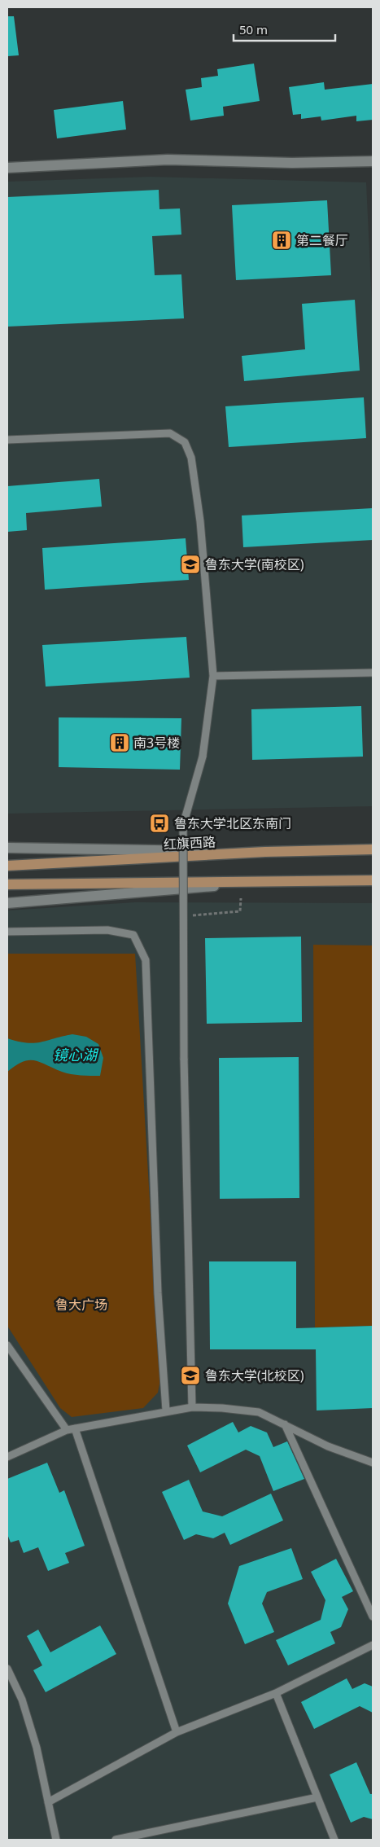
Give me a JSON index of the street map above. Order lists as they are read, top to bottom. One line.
{"streets":{"main road":["红旗西路"]},"water":["镜心湖"],"parks":["鲁大广场"],"places":{"building":["第二餐厅","南3号楼"],"school or university":["鲁东大学(南校区)","鲁东大学(北校区)"],"bus stop":["鲁东大学北区东南门"]},"scale_bar":"50 m"}
